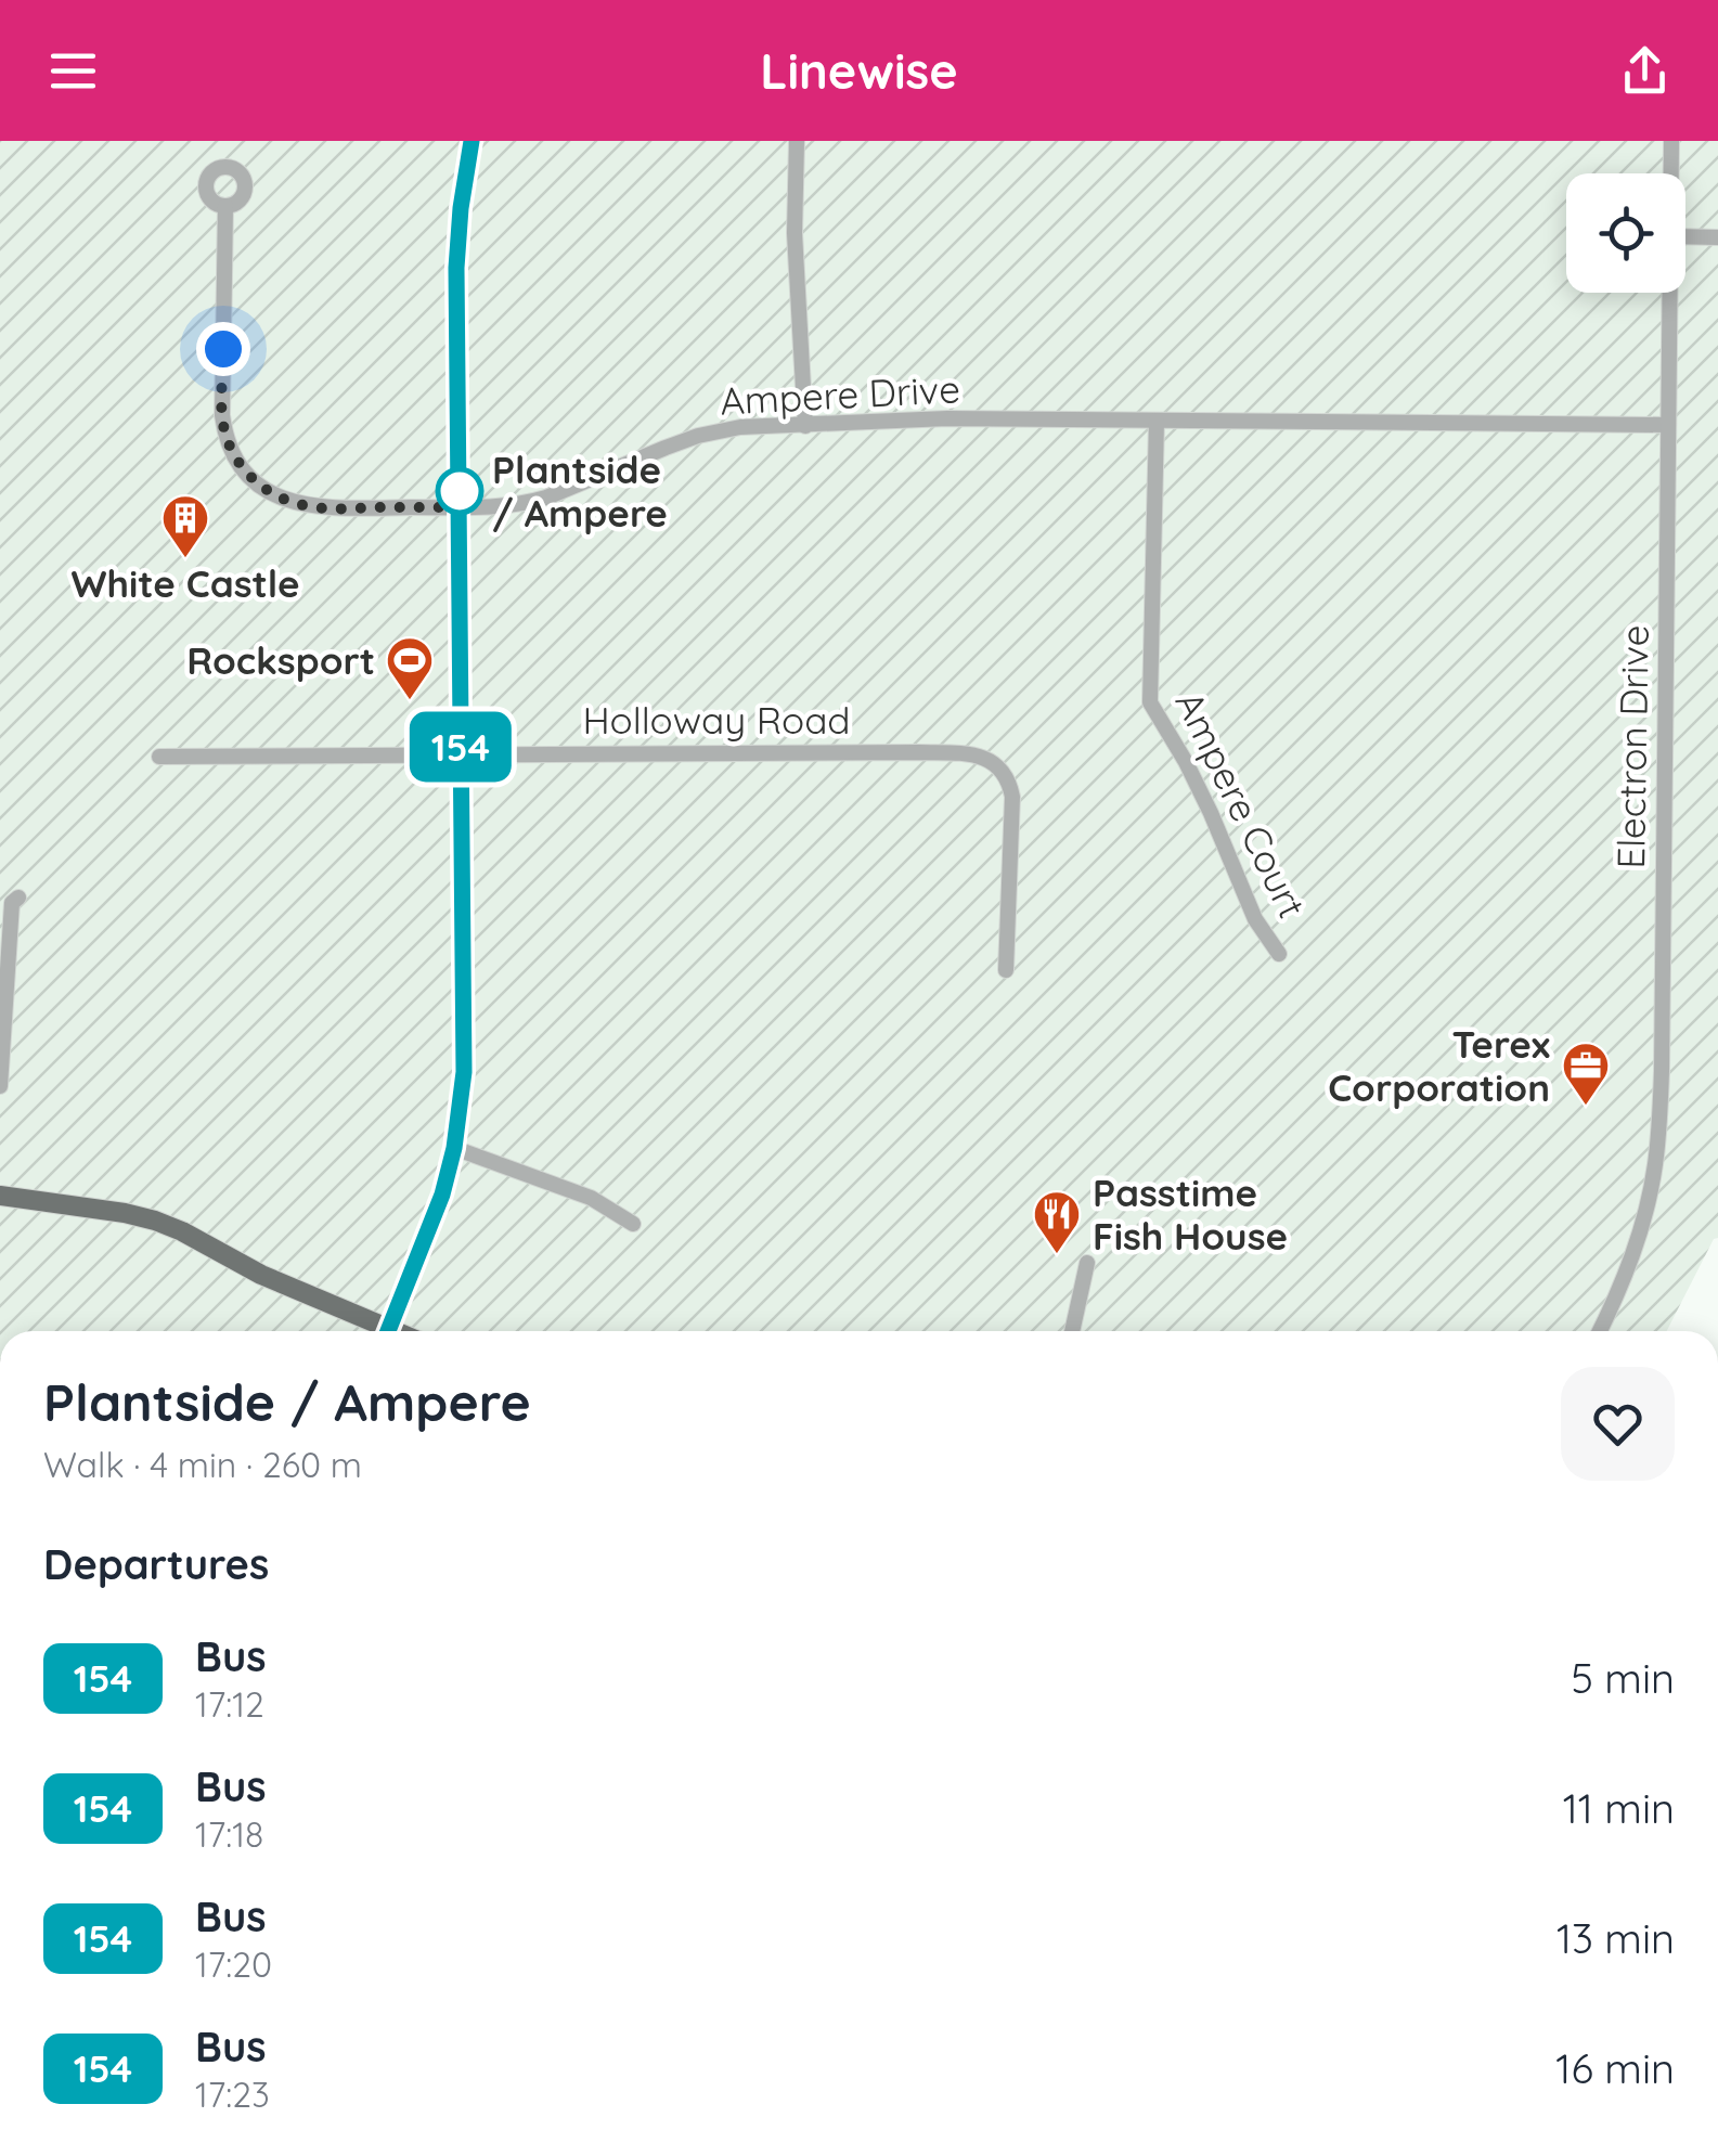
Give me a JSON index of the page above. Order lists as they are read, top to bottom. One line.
{"streets":{"street":["Ampere Drive","Holloway Road","Electron Drive","Ampere Court"]},"crossings":[["Ampere Drive","Electron Drive"],["Ampere Drive","Ampere Court"]],"places":{"other":["Plantside / Ampere"],"building":["White Castle"],"sports":["Rocksport"],"office":["Terex Corporation"],"restaurant":["Passtime Fish House"]},"lines":["bus line 154"],"page":{"header":"Linewise","on_map":"154","heading":[["Plantside / Ampere","Walk · 4 min · 260 m"],"Departures"],"list":[{"mark":"154","name":"Bus","note":"17:12","value":"5 min"},{"mark":"154","name":"Bus","note":"17:18","value":"11 min"},{"mark":"154","name":"Bus","note":"17:20","value":"13 min"},{"mark":"154","name":"Bus","note":"17:23","value":"16 min"}]}}
